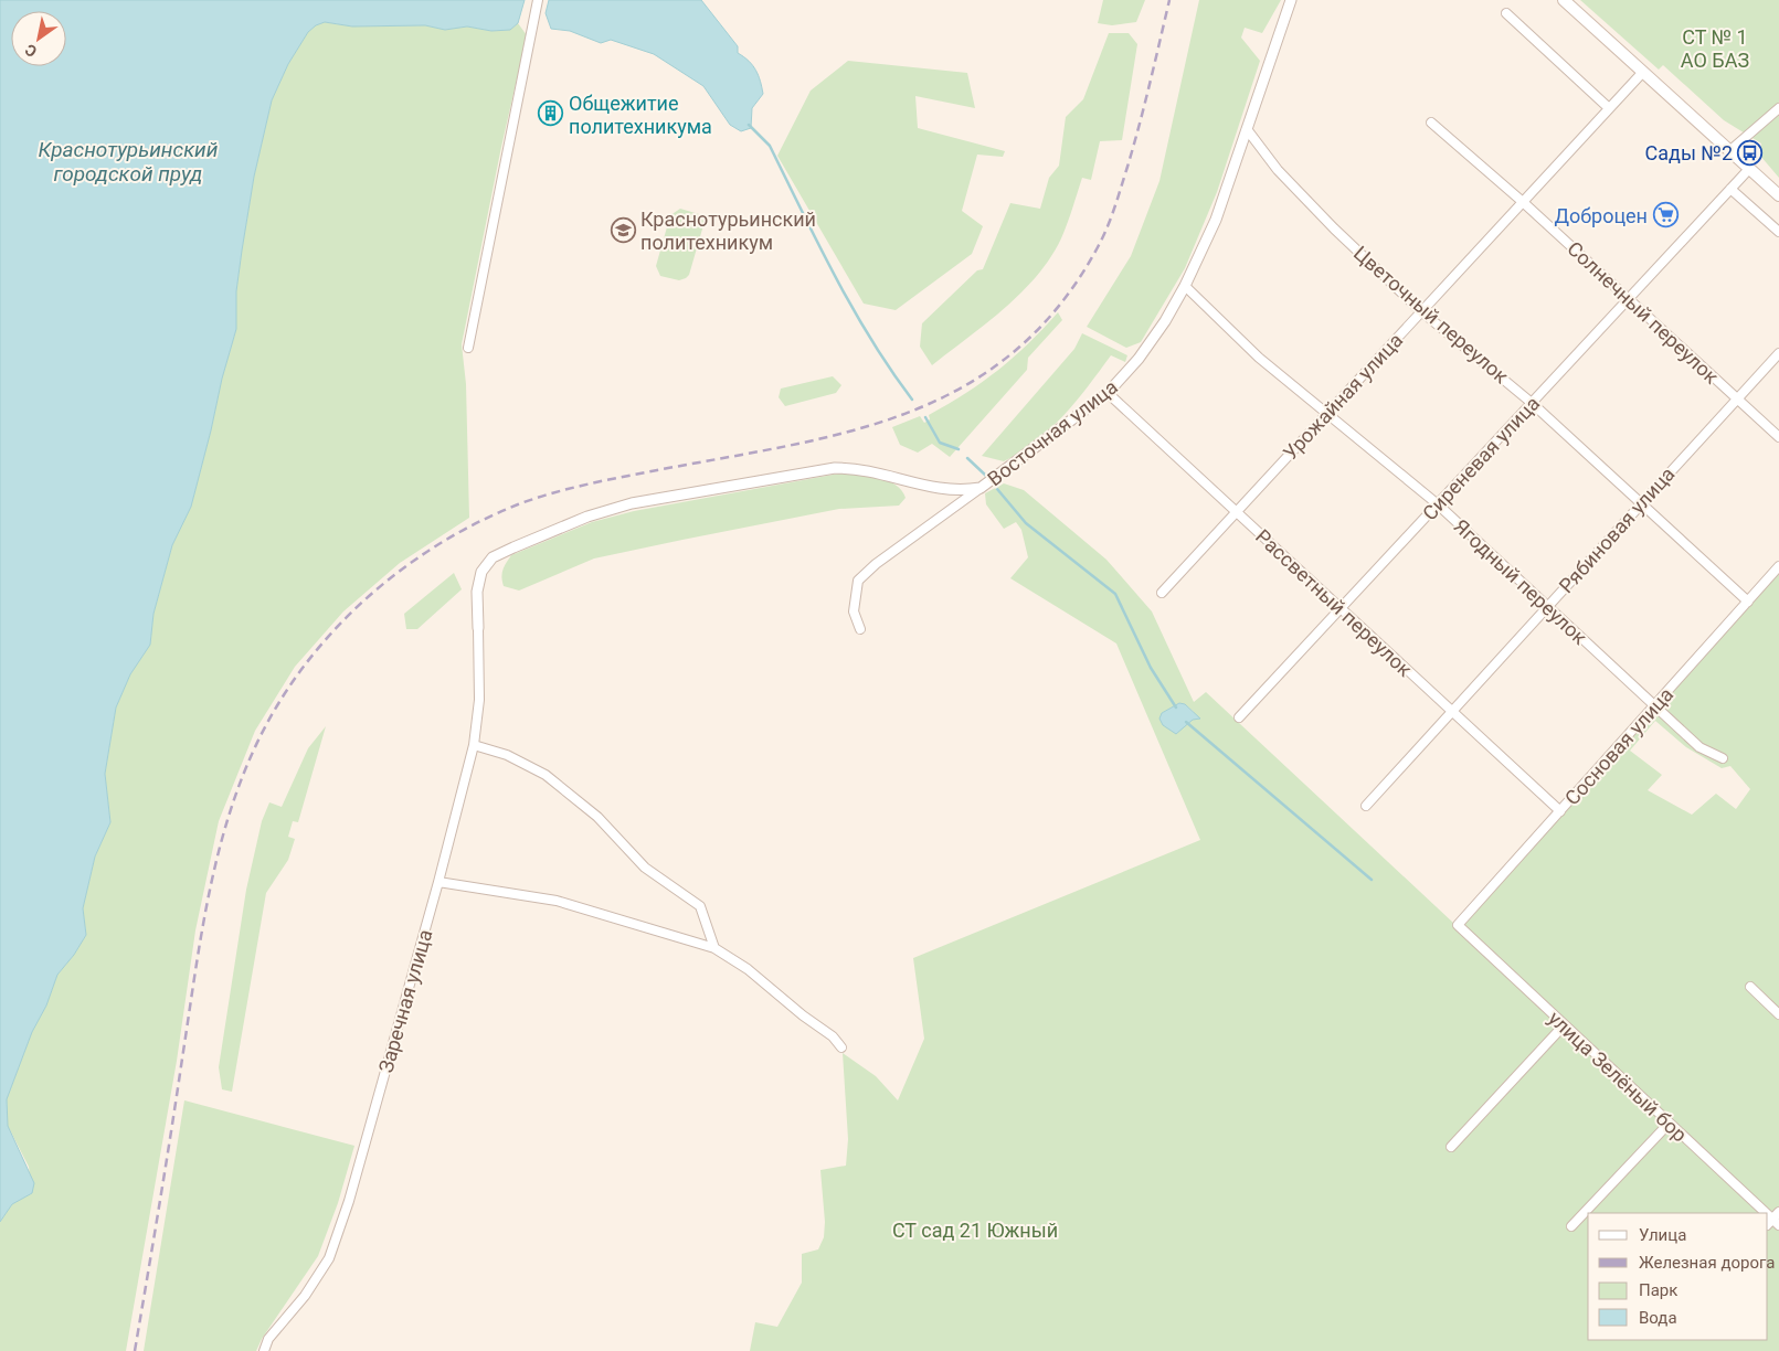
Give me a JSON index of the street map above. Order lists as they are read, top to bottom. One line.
{"streets":{"street":["Солнечный переулок","Цветочный переулок","Урожайная улица","Восточная улица","Сиреневая улица","Рябиновая улица","Ягодный переулок","Рассветный переулок","Сосновая улица","Заречная улица","улица Зелёный бор"]},"crossings":[["Солнечный переулок","Урожайная улица"],["Солнечный переулок","Сиреневая улица"],["Солнечный переулок","Рябиновая улица"],["Цветочный переулок","Урожайная улица"],["Цветочный переулок","Восточная улица"],["Цветочный переулок","Сиреневая улица"],["Цветочный переулок","Рябиновая улица"],["Цветочный переулок","Сосновая улица"],["Урожайная улица","Ягодный переулок"],["Урожайная улица","Рассветный переулок"],["Восточная улица","Ягодный переулок"],["Восточная улица","Рассветный переулок"],["Восточная улица","Заречная улица"],["Сиреневая улица","Ягодный переулок"],["Сиреневая улица","Рассветный переулок"],["Рябиновая улица","Ягодный переулок"],["Рябиновая улица","Рассветный переулок"],["Ягодный переулок","Сосновая улица"],["Рассветный переулок","Сосновая улица"],["Сосновая улица","улица Зелёный бор"]],"water":["Краснотурьинский городской пруд"],"parks":["СТ № 1 АО БАЗ","СТ сад 21 Южный"],"places":{"building":["Общежитие политехникума"],"bus stop":["Сады №2"],"supermarket":["Доброцен"],"school or university":["Краснотурьинский политехникум"]},"legend":["Улица","Железная дорога","Парк","Вода"],"north":"bottom left"}
